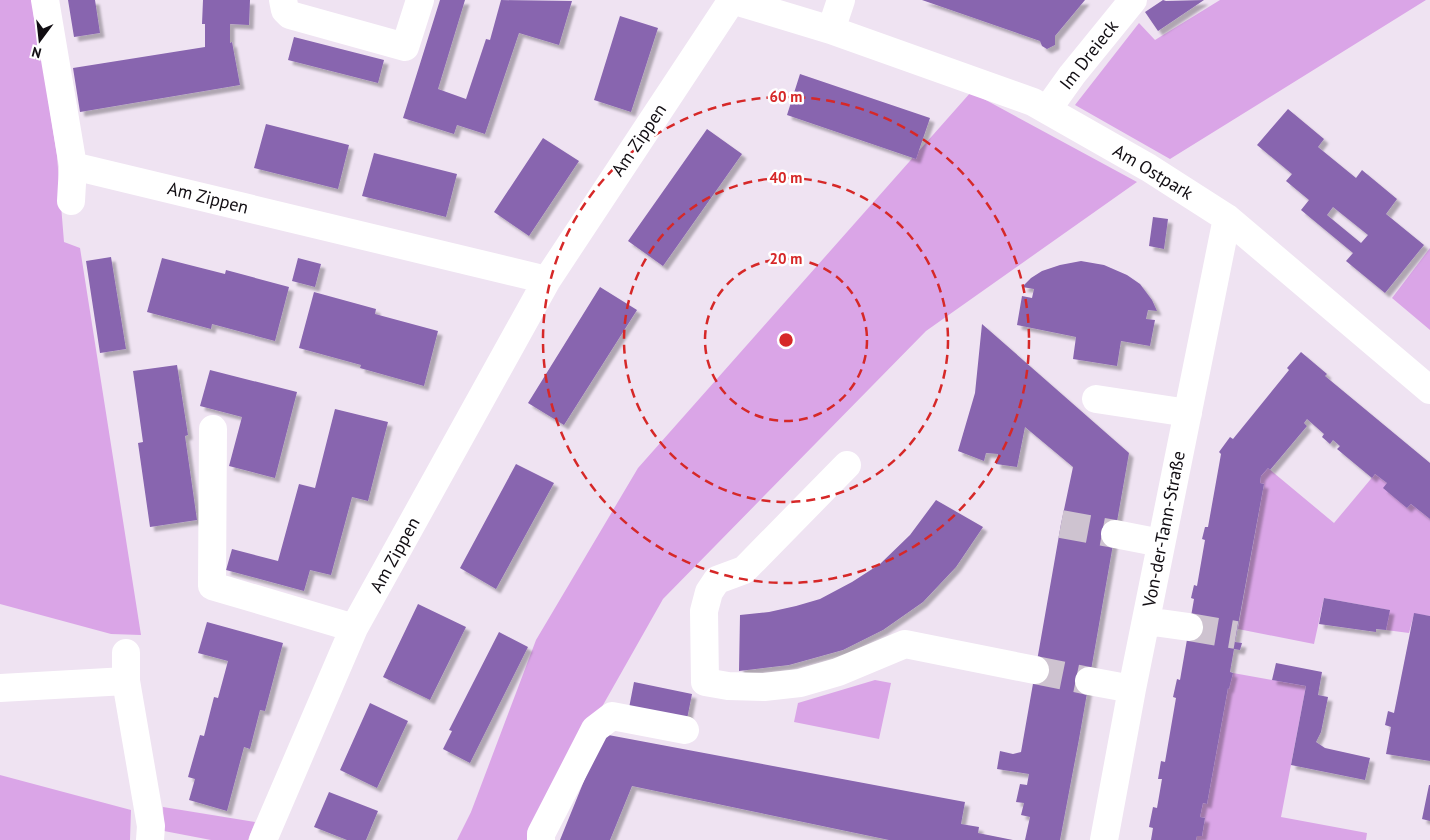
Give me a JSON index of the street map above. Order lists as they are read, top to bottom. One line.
{"streets":{"street":["Im Dreieck","Am Zippen","Am Ostpark","Von-der-Tann-Straße"]},"crossings":[["Im Dreieck","Am Ostpark"],["Am Zippen","Am Ostpark"],["Am Ostpark","Von-der-Tann-Straße"]],"north":"bottom","rings":["60 m","40 m","20 m"]}
